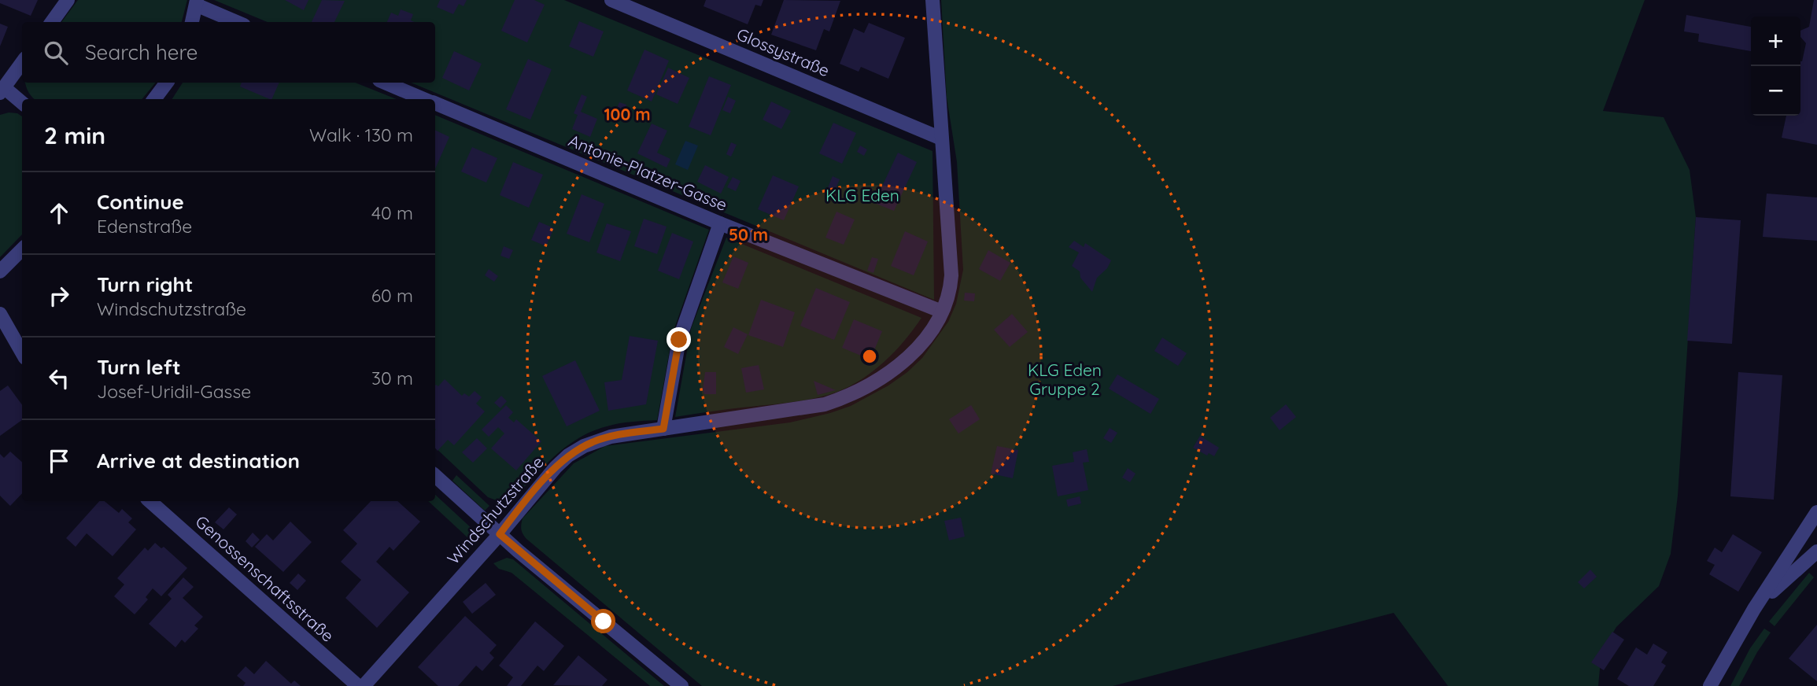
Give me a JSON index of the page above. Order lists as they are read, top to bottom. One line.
{"streets":{"street":["Glossystraße","Antonie-Platzer-Gasse","Windschutzstraße","Genossenschaftsstraße"]},"crossings":[["Glossystraße","Windschutzstraße"],["Antonie-Platzer-Gasse","Windschutzstraße"]],"parks":["KLG Eden","KLG Eden Gruppe 2"],"page":{"map_buttons":["+","−"],"search":"Search here","heading":["2 min","Walk · 130 m"],"list":[["Continue","Edenstraße","40 m"],["Turn right","Windschutzstraße","60 m"],["Turn left","Josef-Uridil-Gasse","30 m"],"Arrive at destination"]},"rings":["100 m","50 m"]}
